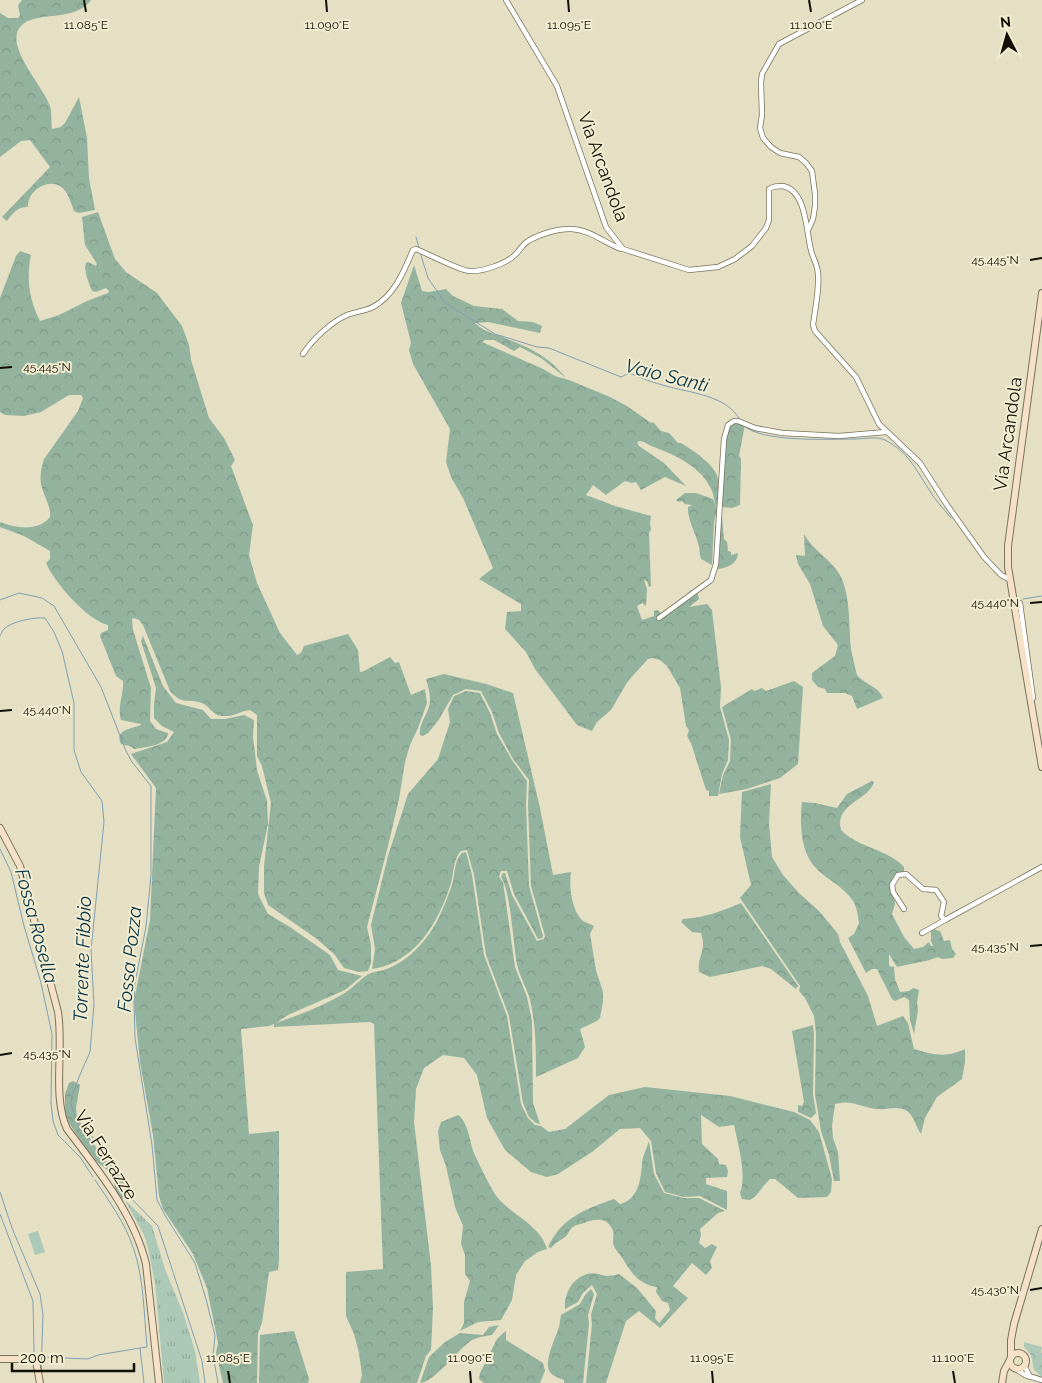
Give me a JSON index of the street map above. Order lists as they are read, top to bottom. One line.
{"streets":{"street":["Via Arcandola","Via Ferrazze"]},"water":["Vaio Santi","Fossa Rosella","Torrente Fibbio","Fossa Pozza"],"scale_bar":"200 m","north":"top","coordinates":["11.085°E","11.090°E","11.095°E","11.100°E","45.445°N","45.440°N","45.435°N","45.430°N"]}
